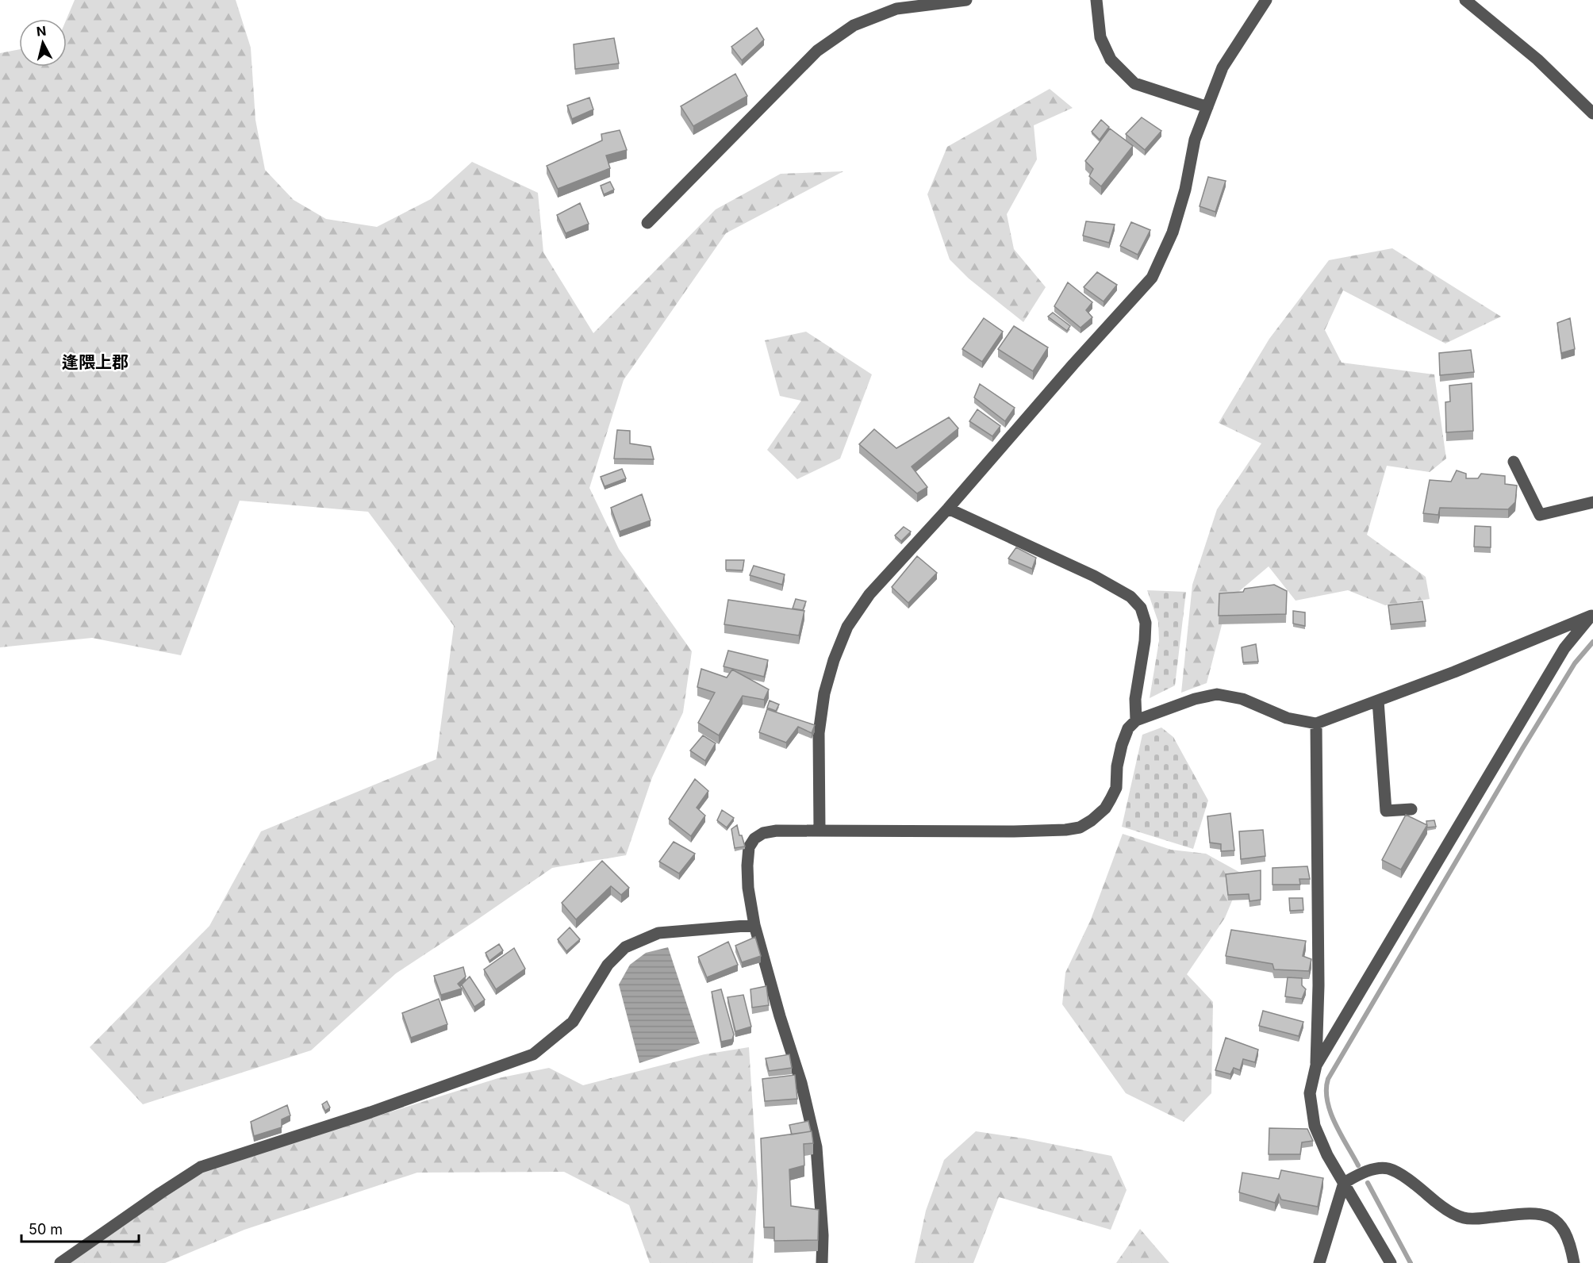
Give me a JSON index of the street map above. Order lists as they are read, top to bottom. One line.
{"districts":["逢隈上郡"],"scale_bar":"50 m","north":"top"}
